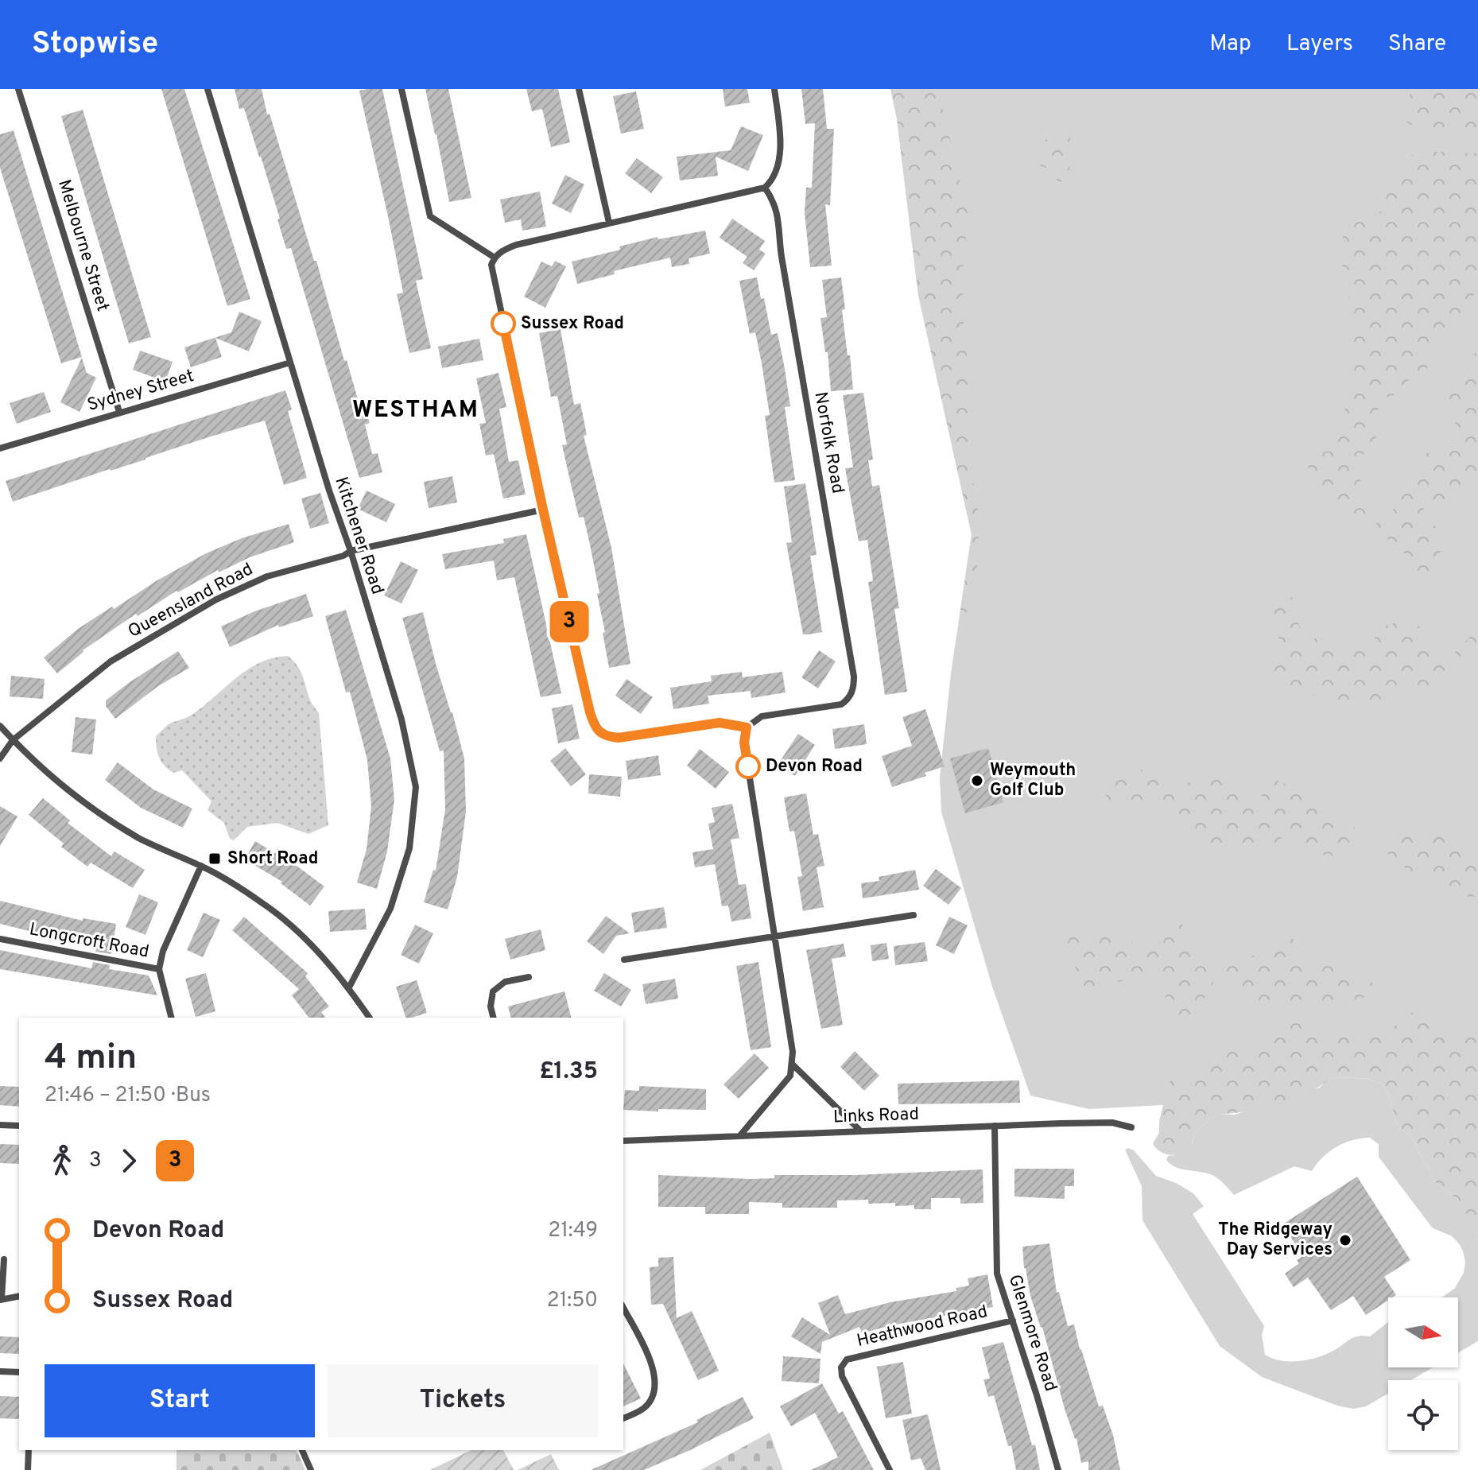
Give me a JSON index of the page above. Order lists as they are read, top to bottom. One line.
{"streets":{"street":["Melbourne Street","Sydney Street","Norfolk Road","Kitchener Road","Queensland Road","Longcroft Road","Links Road","Heathwood Road","Glenmore Road"]},"crossings":[["Melbourne Street","Sydney Street"],["Sydney Street","Kitchener Road"],["Kitchener Road","Queensland Road"],["Links Road","Glenmore Road"],["Heathwood Road","Glenmore Road"]],"districts":["WESTHAM"],"places":{"other":["Sussex Road","Devon Road","Weymouth Golf Club","The Ridgeway Day Services"],"transit":["Short Road"]},"lines":["bus line 3"],"north":"right","page":{"header":"Stopwise","nav":["Map","Layers","Share"],"on_map":"3","heading":["4 min","21:46 – 21:50 · Bus","£1.35"],"legs":["3","3"],"list":[{"name":"Devon Road","value":"21:49"},{"name":"Sussex Road","value":"21:50"}],"buttons":["Start","Tickets"]}}
